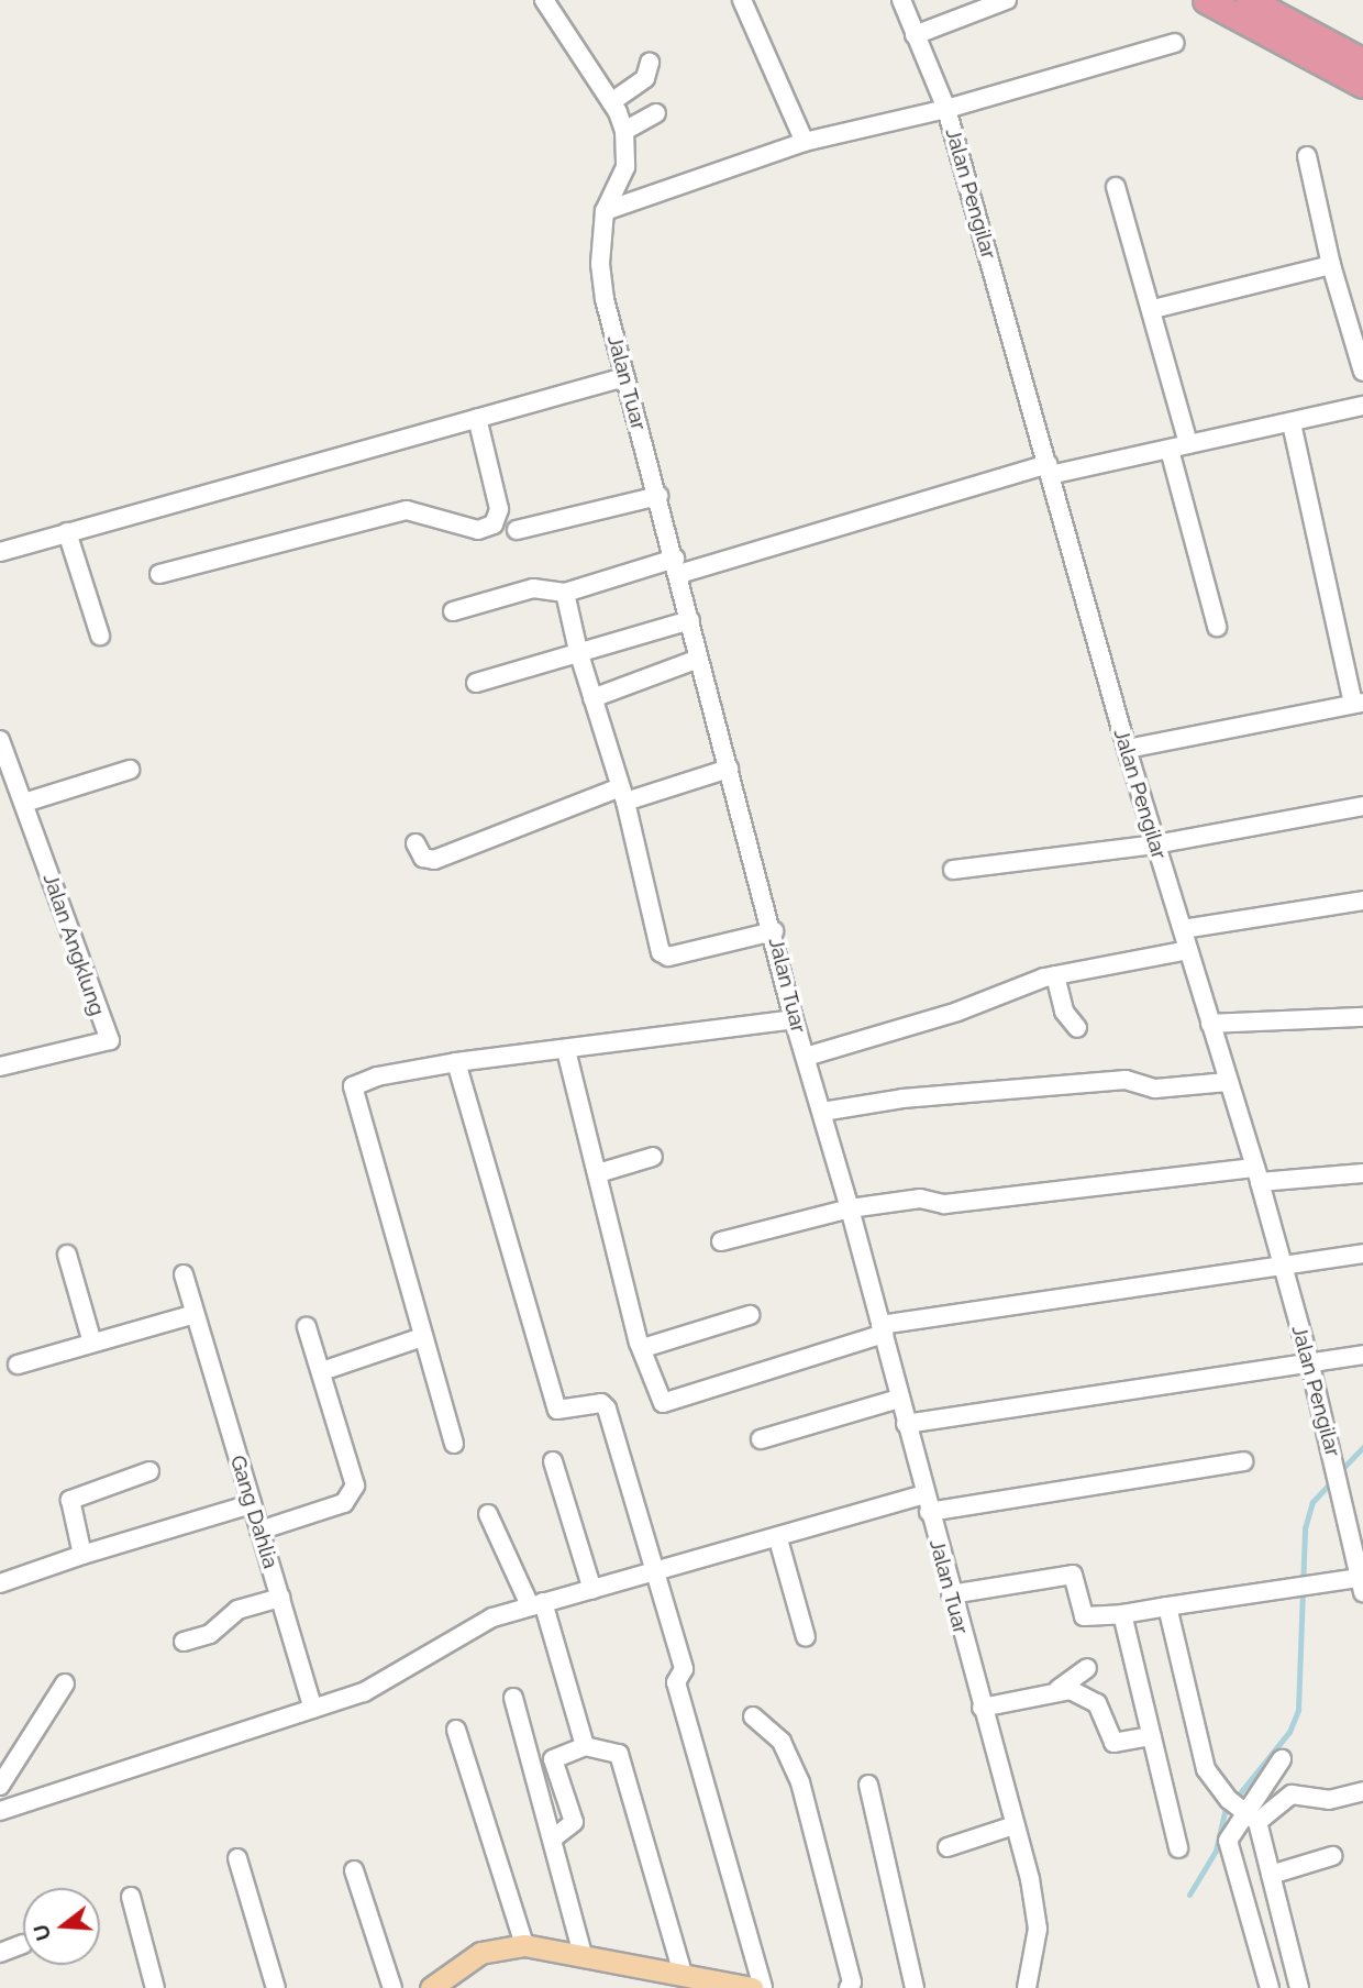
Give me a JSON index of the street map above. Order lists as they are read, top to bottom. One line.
{"streets":{"street":["Jalan Pengilar","Jalan Tuar","Jalan Angklung","Gang Dahlia"]},"north":"left"}
